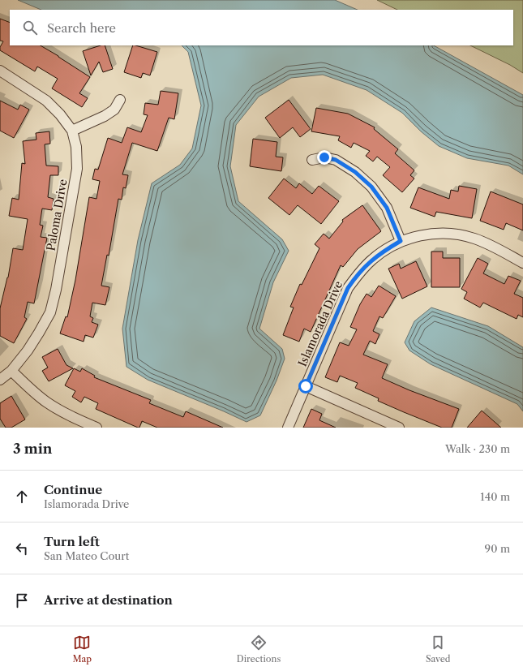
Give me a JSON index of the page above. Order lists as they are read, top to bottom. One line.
{"streets":{"street":["Paloma Drive","Islamorada Drive"]},"page":{"search":"Search here","heading":["3 min","Walk · 230 m"],"list":[["Continue","Islamorada Drive","140 m"],["Turn left","San Mateo Court","90 m"],"Arrive at destination"],"nav":["Map","Directions","Saved"]}}
